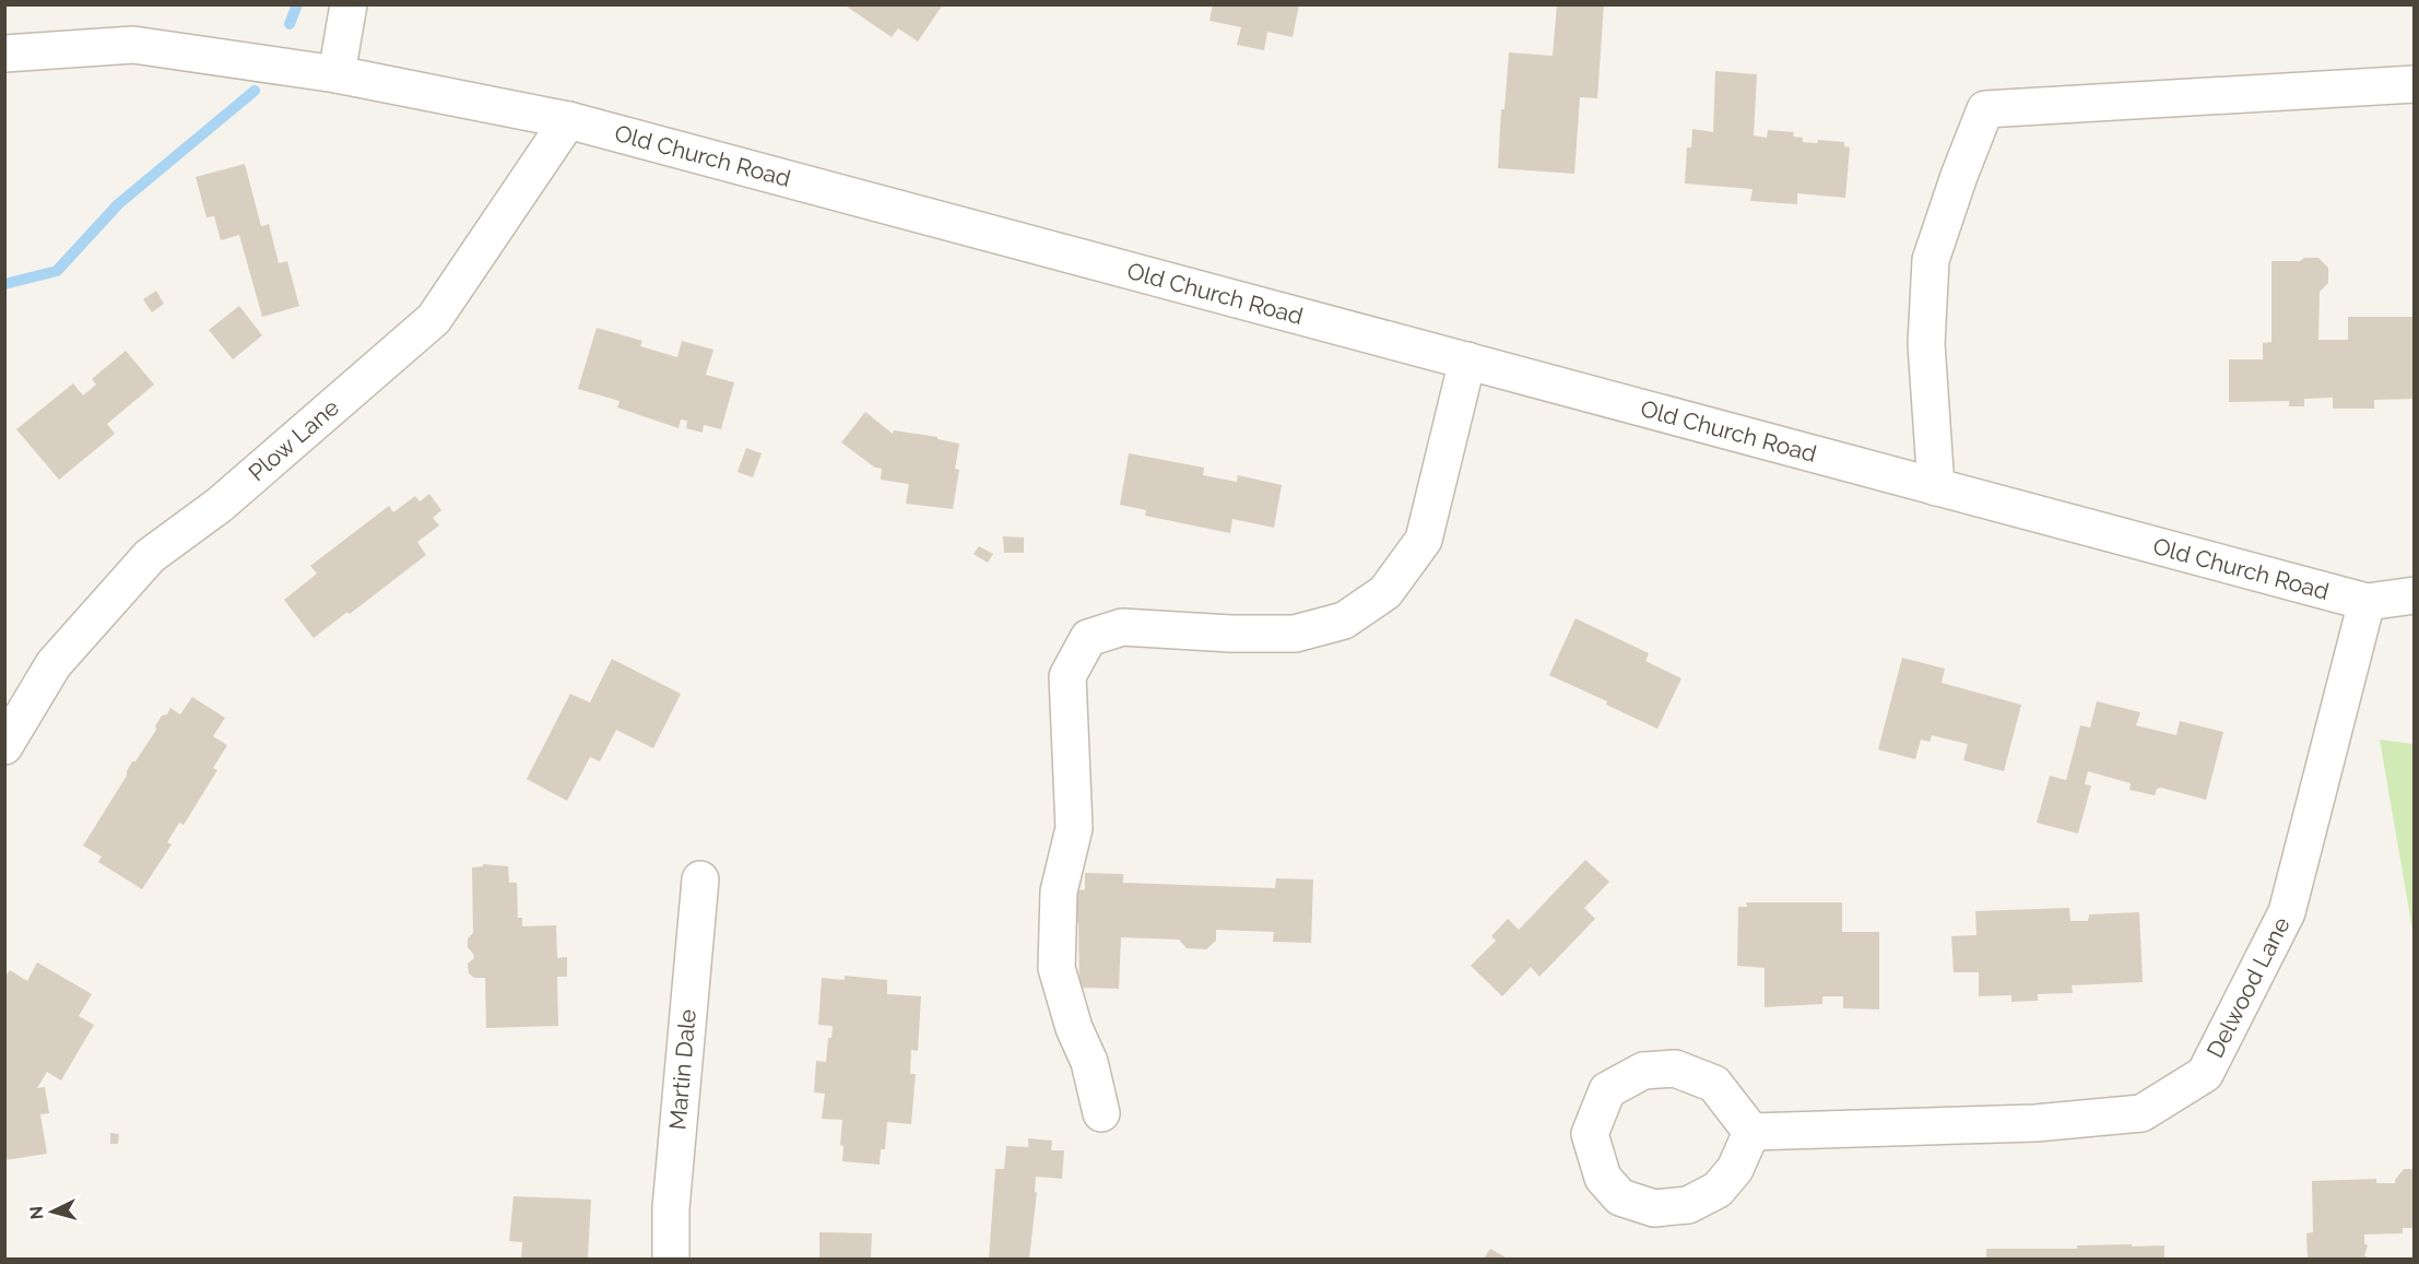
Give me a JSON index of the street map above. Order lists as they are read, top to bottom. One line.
{"streets":{"street":["Old Church Road","Plow Lane","Delwood Lane","Martin Dale"]},"crossings":[["Old Church Road","Plow Lane"],["Old Church Road","Delwood Lane"]],"north":"left"}
